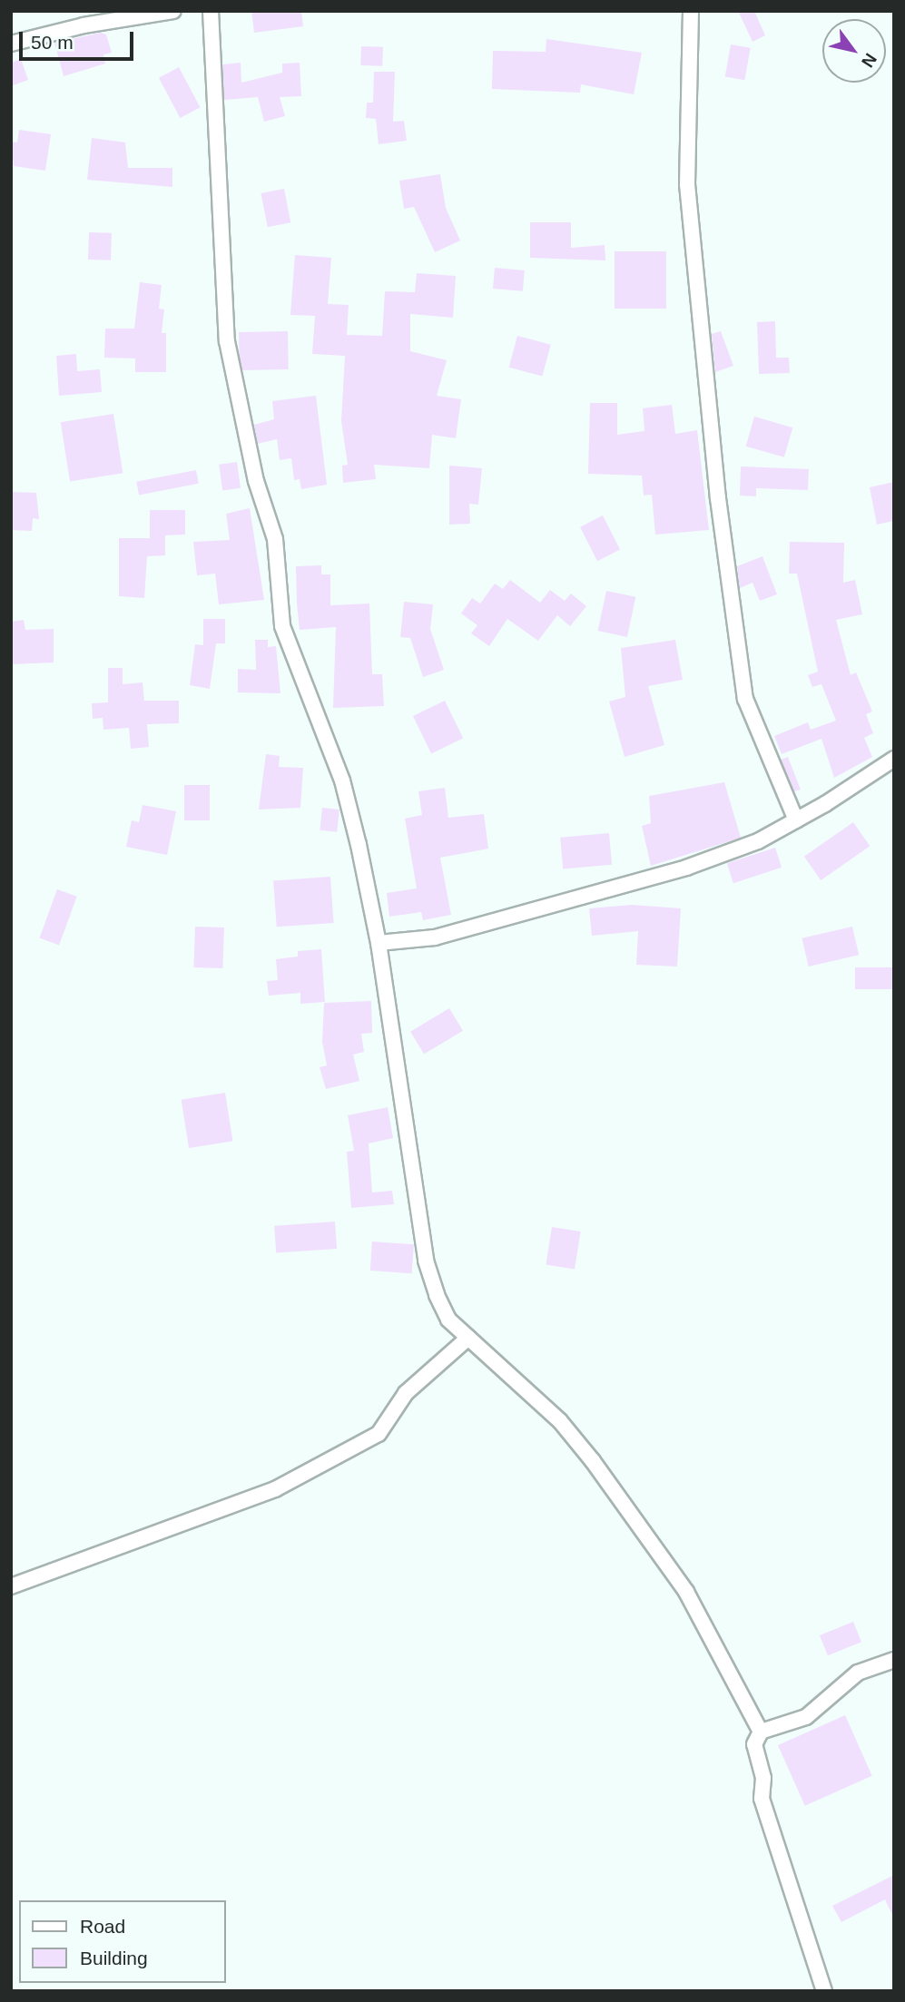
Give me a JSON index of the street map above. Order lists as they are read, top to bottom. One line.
{"legend":["Road","Building"],"scale_bar":"50 m","north":"bottom right"}
